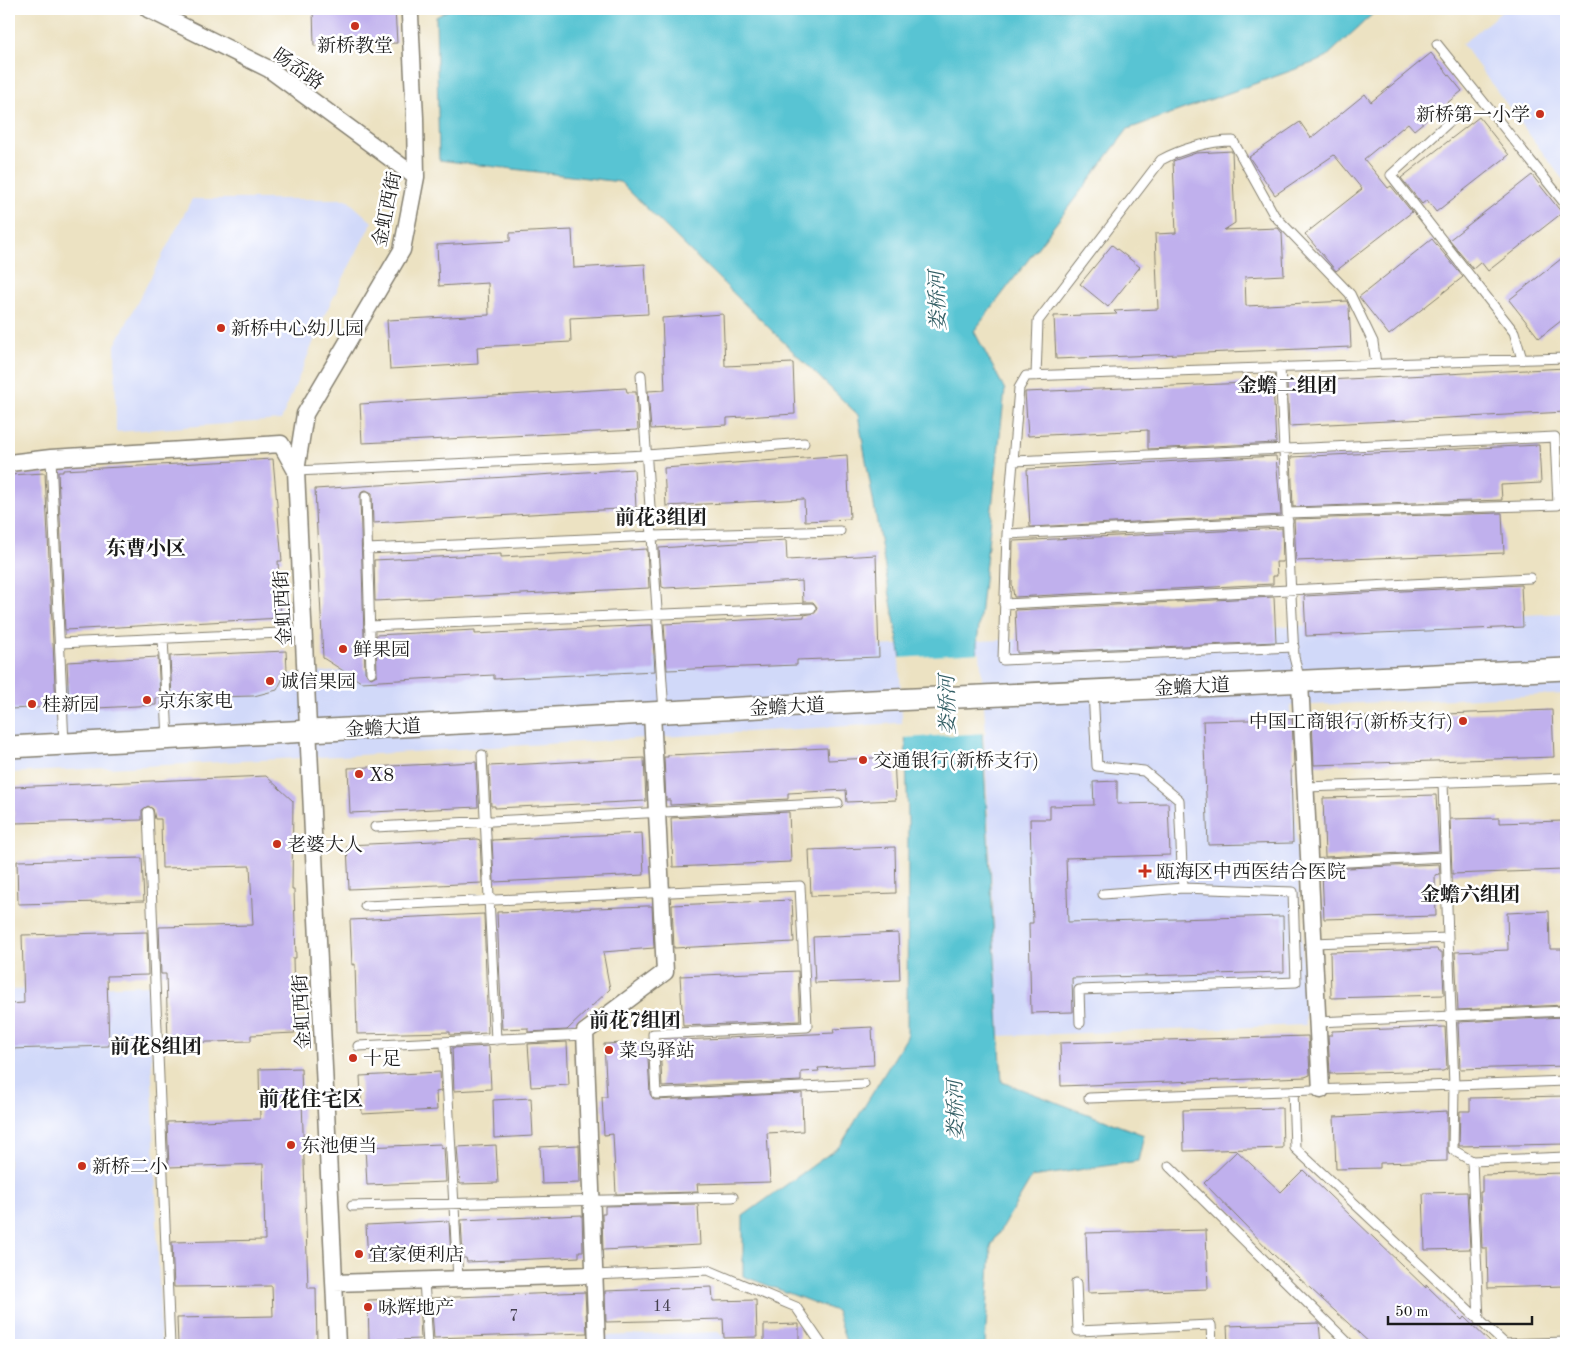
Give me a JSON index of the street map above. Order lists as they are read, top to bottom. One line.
{"streets":{"street":["旸岙路","金虹西街","金蟾大道"]},"crossings":[["旸岙路","金虹西街"],["金虹西街","金蟾大道"]],"districts":["金蟾二组团","前花3组团","东曹小区","金蟾六组团","前花7组团","前花8组团","前花住宅区"],"water":["娄桥河"],"places":{"other":["新桥教堂","新桥第一小学","新桥中心幼儿园","鲜果园","诚信果园","京东家电","桂新园","中国工商银行(新桥支行)","交通银行(新桥支行)","X8","老婆大人","菜鸟驿站","十足","东池便当","新桥二小","宜家便利店","咏辉地产"],"health":["瓯海区中西医结合医院"]},"house_numbers":["14","7"],"scale_bar":"50 m"}
